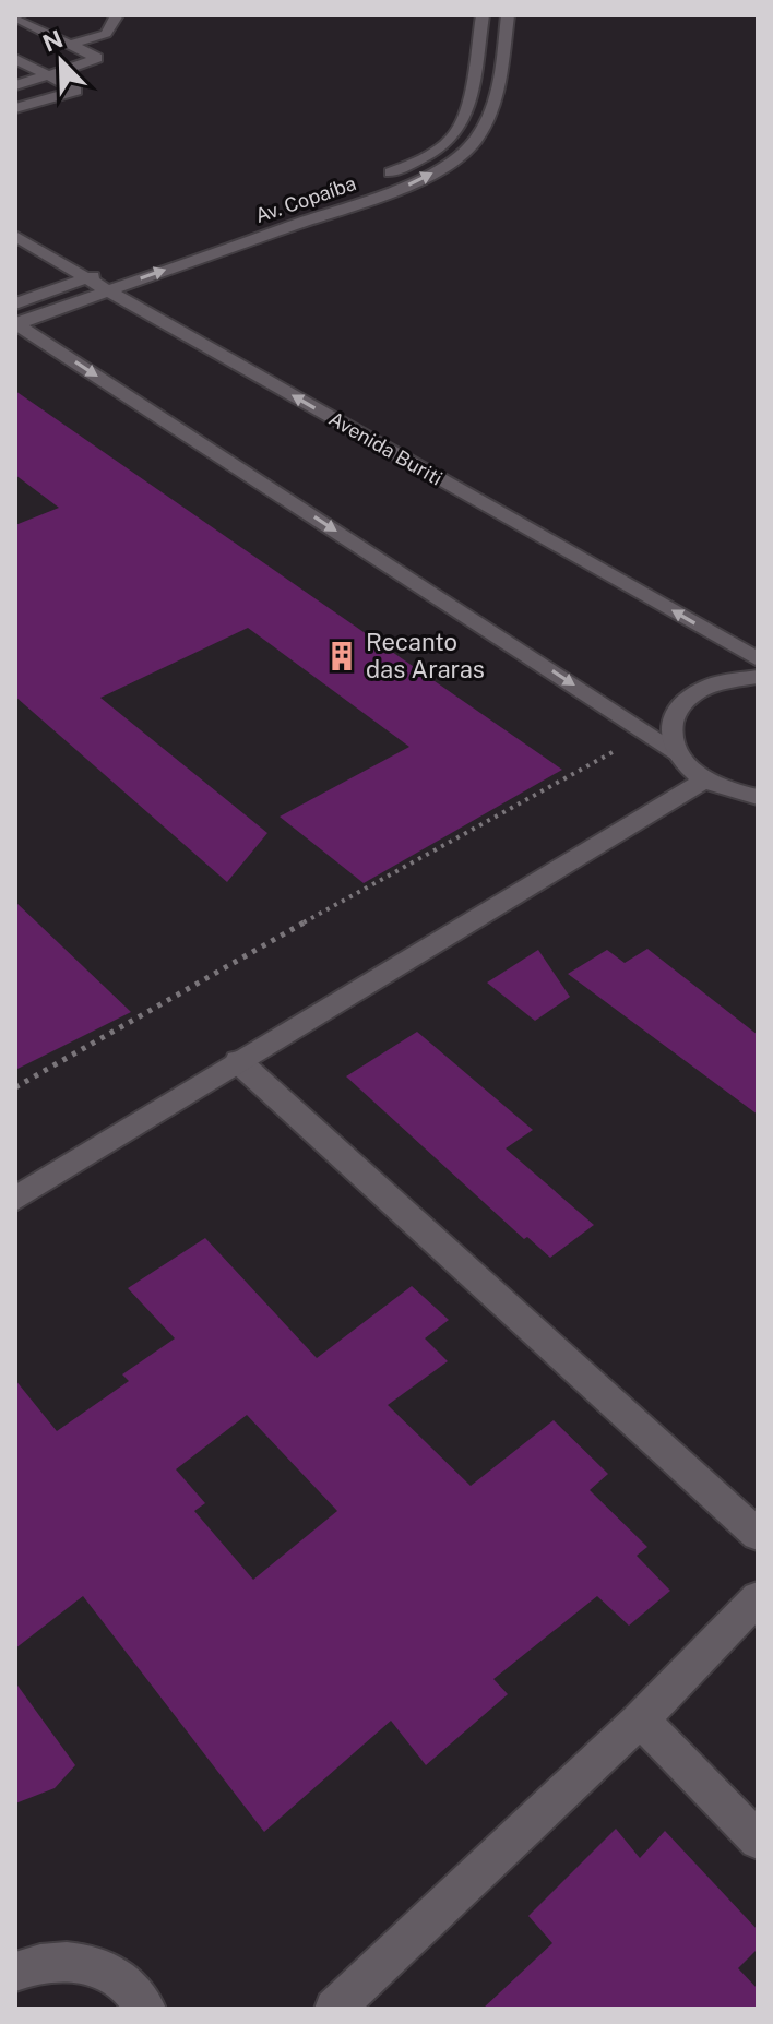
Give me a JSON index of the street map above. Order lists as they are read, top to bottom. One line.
{"streets":{"street":["Av. Copaíba","Avenida Buriti"]},"crossings":[["Av. Copaíba","Avenida Buriti"]],"one_way":["Av. Copaíba"],"places":{"building":["Recanto das Araras"]},"north":"top left"}
